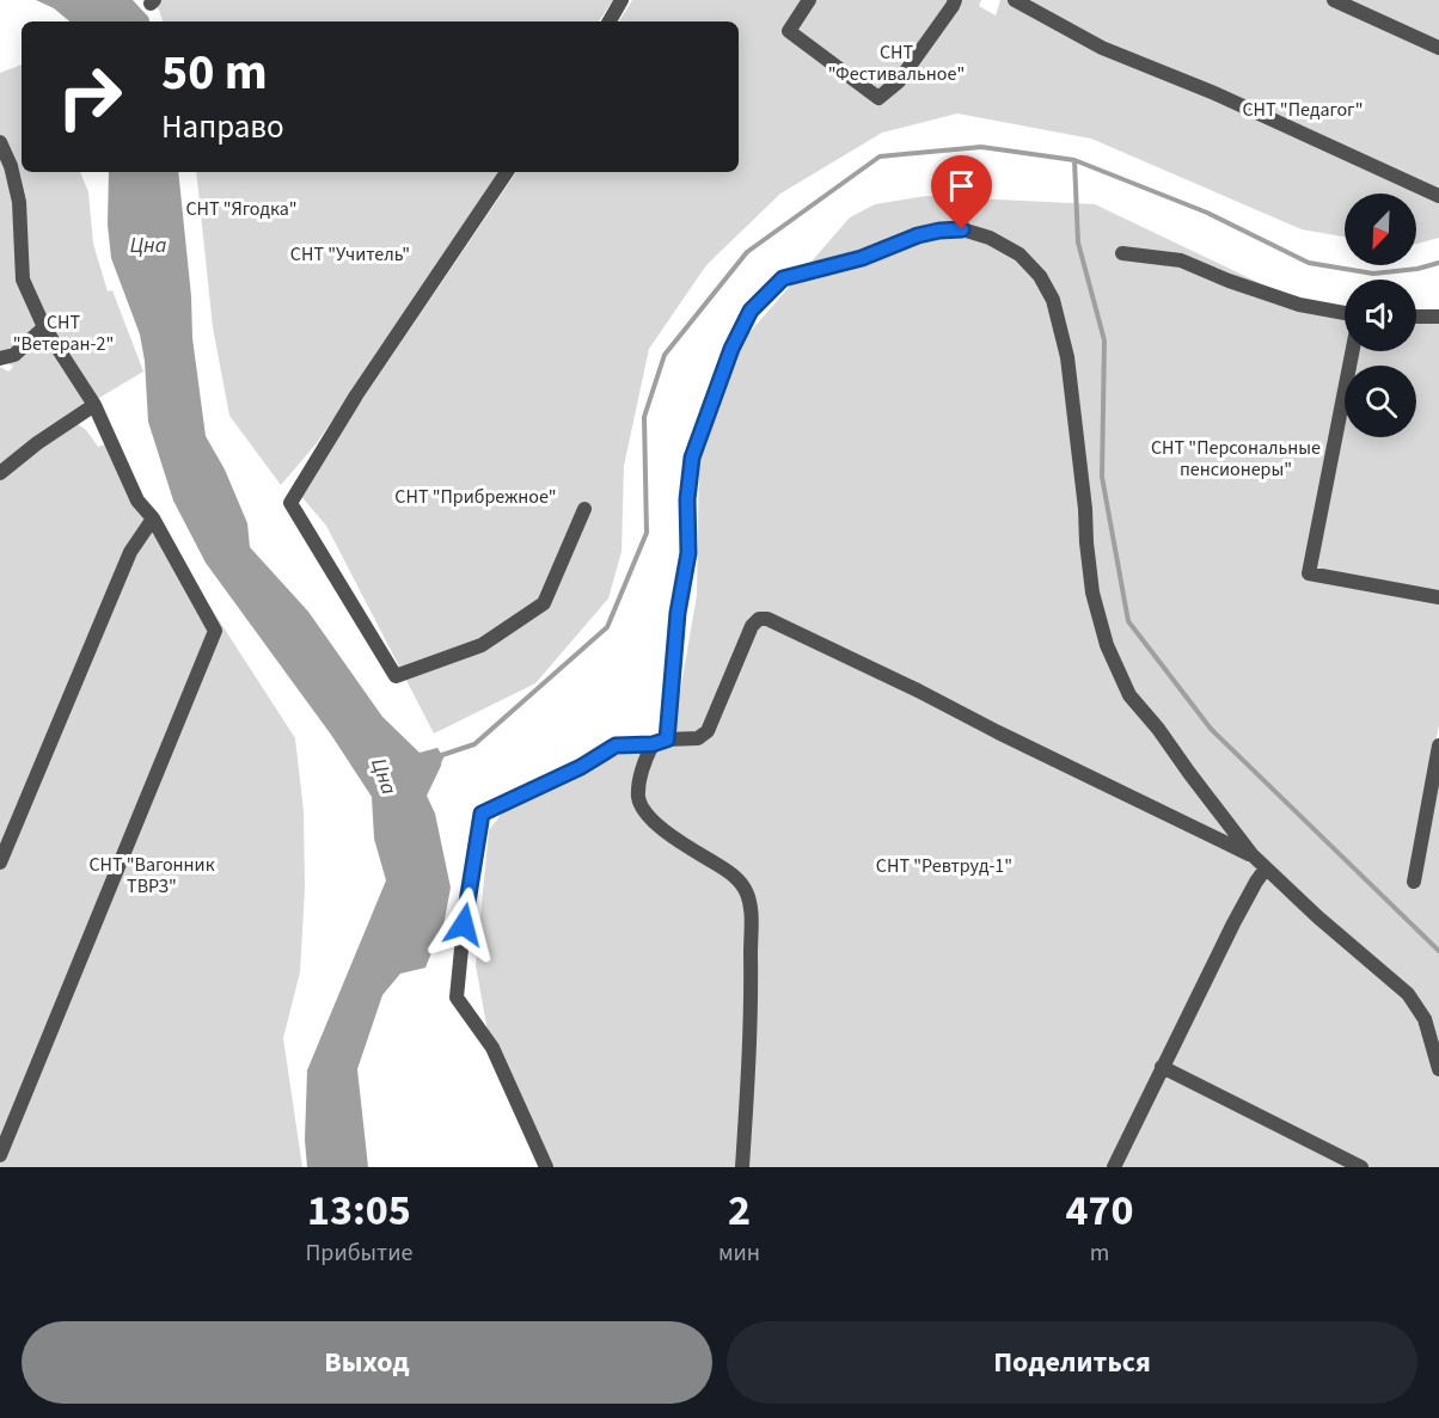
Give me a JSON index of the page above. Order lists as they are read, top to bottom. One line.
{"water":["Цна"],"parks":["СНТ \"Фестивальное\"","СНТ \"Педагог\"","СНТ \"Ягодка\"","СНТ \"Учитель\"","СНТ \"Ветеран-2\"","СНТ \"Персональные пенсионеры\"","СНТ \"Прибрежное\"","СНТ \"Вагонник ТВРЗ\"","СНТ \"Ревтруд-1\""],"north":"bottom left","page":{"turn":["50 m","Направо"],"eta":["13:05","Прибытие","2","мин","470","m"],"buttons":["Выход","Поделиться"]}}
